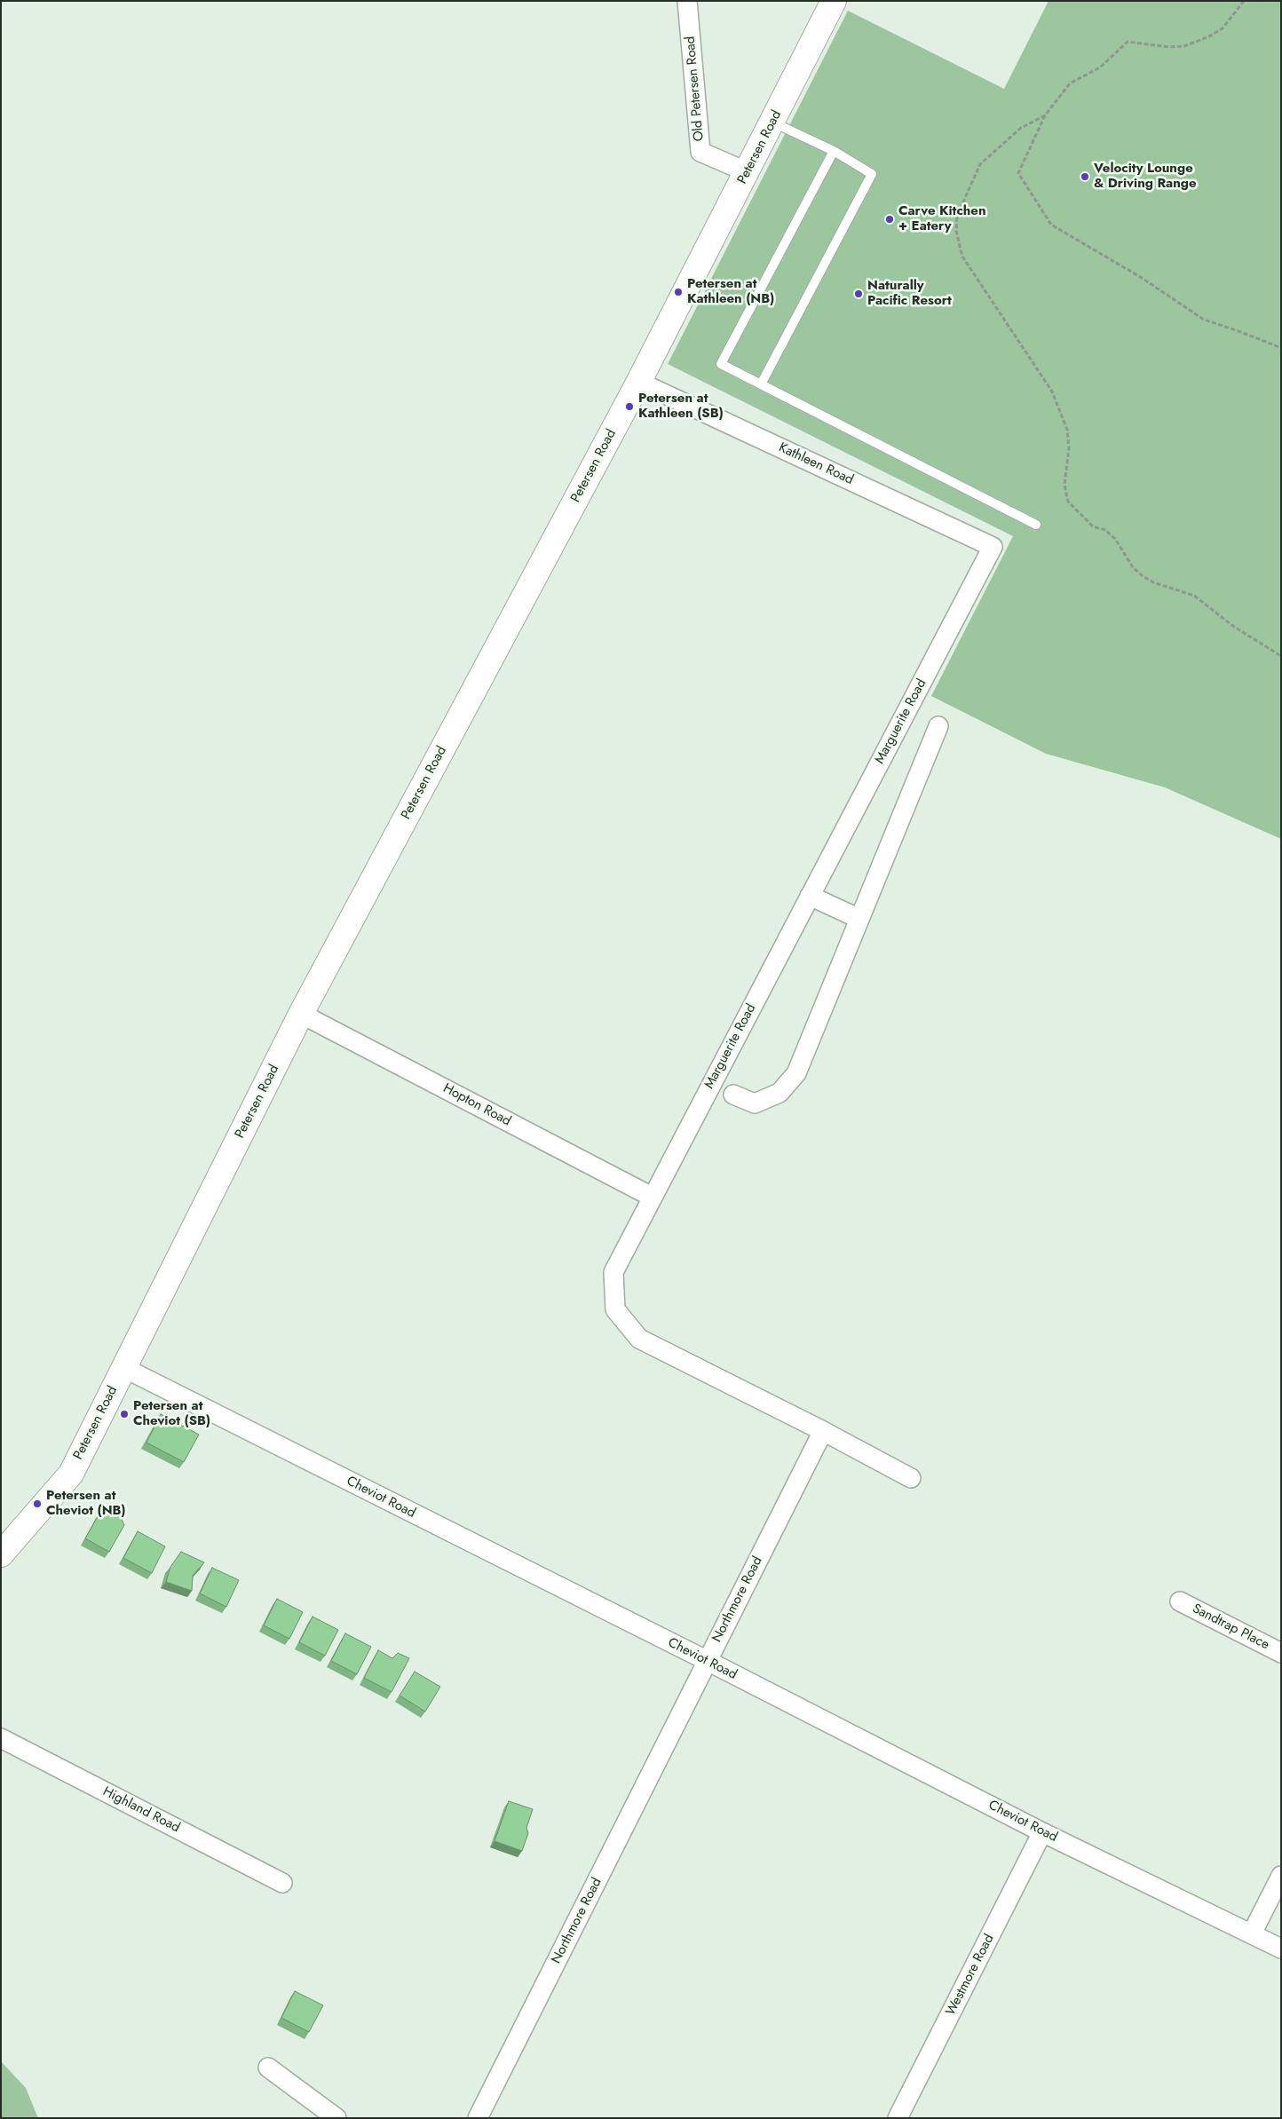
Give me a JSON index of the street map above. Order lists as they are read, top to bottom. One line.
{"streets":{"street":["Old Petersen Road","Petersen Road","Kathleen Road","Marguerite Road","Hopton Road","Cheviot Road","Northmore Road","Sandtrap Place","Highland Road","Westmore Road"]},"crossings":[["Old Petersen Road","Petersen Road"],["Petersen Road","Kathleen Road"],["Petersen Road","Hopton Road"],["Petersen Road","Cheviot Road"],["Kathleen Road","Marguerite Road"],["Marguerite Road","Hopton Road"],["Cheviot Road","Northmore Road"],["Cheviot Road","Westmore Road"]],"places":["Velocity Lounge & Driving Range","Carve Kitchen + Eatery","Petersen at Kathleen (NB)","Naturally Pacific Resort","Petersen at Kathleen (SB)","Petersen at Cheviot (SB)","Petersen at Cheviot (NB)"]}
